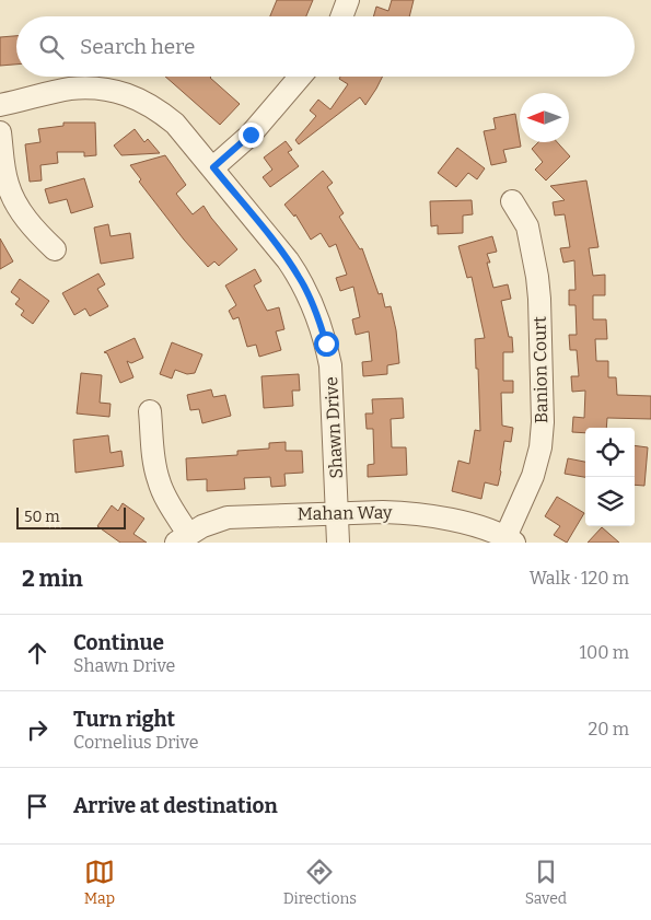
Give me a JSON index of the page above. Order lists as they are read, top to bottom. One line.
{"streets":{"street":["Banion Court","Shawn Drive","Mahan Way"]},"crossings":[["Banion Court","Mahan Way"],["Shawn Drive","Mahan Way"]],"scale_bar":"50 m","north":"left","page":{"search":"Search here","scale":"50 m","heading":["2 min","Walk · 120 m"],"list":[["Continue","Shawn Drive","100 m"],["Turn right","Cornelius Drive","20 m"],"Arrive at destination"],"nav":["Map","Directions","Saved"]}}
